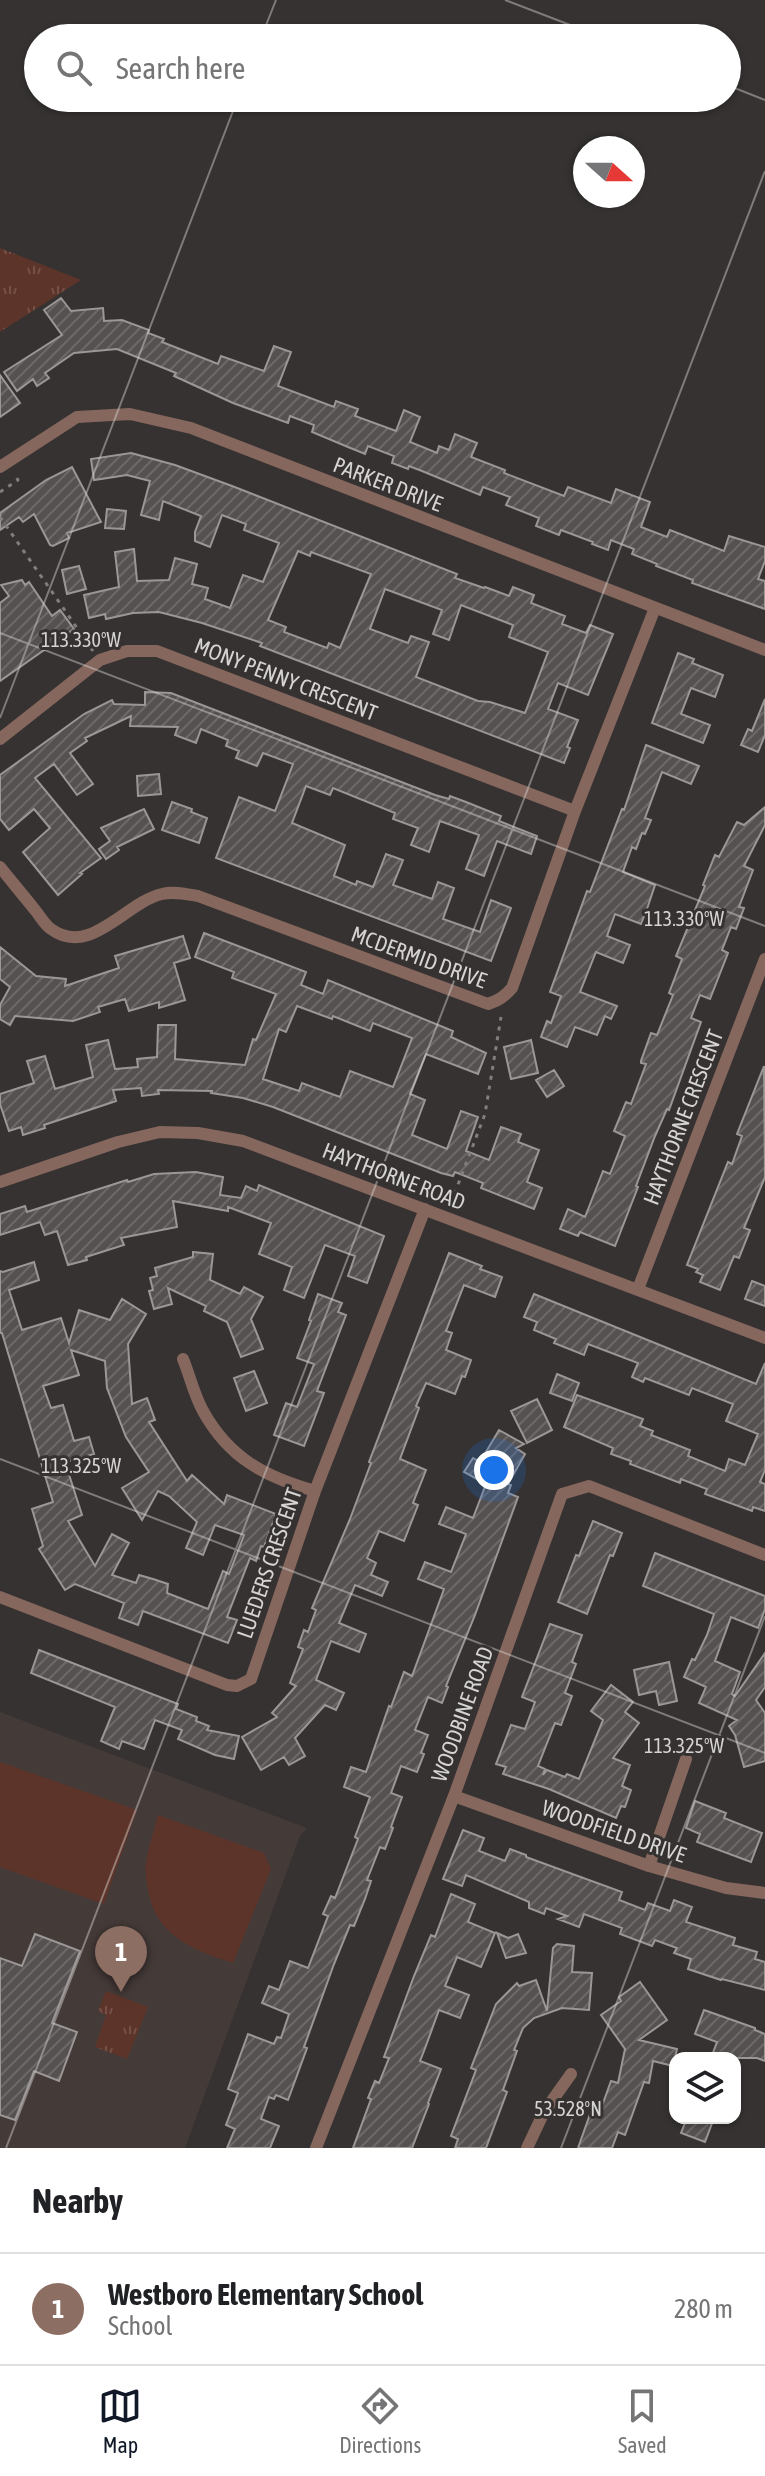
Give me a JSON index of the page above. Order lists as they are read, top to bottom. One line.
{"streets":{"street":["PARKER DRIVE","MONY PENNY CRESCENT","MCDERMID DRIVE","HAYTHORNE CRESCENT","HAYTHORNE ROAD","LUEDERS CRESCENT","WOODBINE ROAD","WOODFIELD DRIVE"]},"crossings":[["PARKER DRIVE","MCDERMID DRIVE"],["MONY PENNY CRESCENT","MCDERMID DRIVE"],["HAYTHORNE CRESCENT","HAYTHORNE ROAD"],["HAYTHORNE ROAD","LUEDERS CRESCENT"],["WOODBINE ROAD","WOODFIELD DRIVE"]],"north":"right","page":{"search":"Search here","pins":"1","heading":"Nearby","list":[{"mark":"1","name":"Westboro Elementary School","note":"School","value":"280 m"}],"nav":["Map","Directions","Saved"]},"coordinates":["113.330°W","113.325°W","53.528°N"]}
